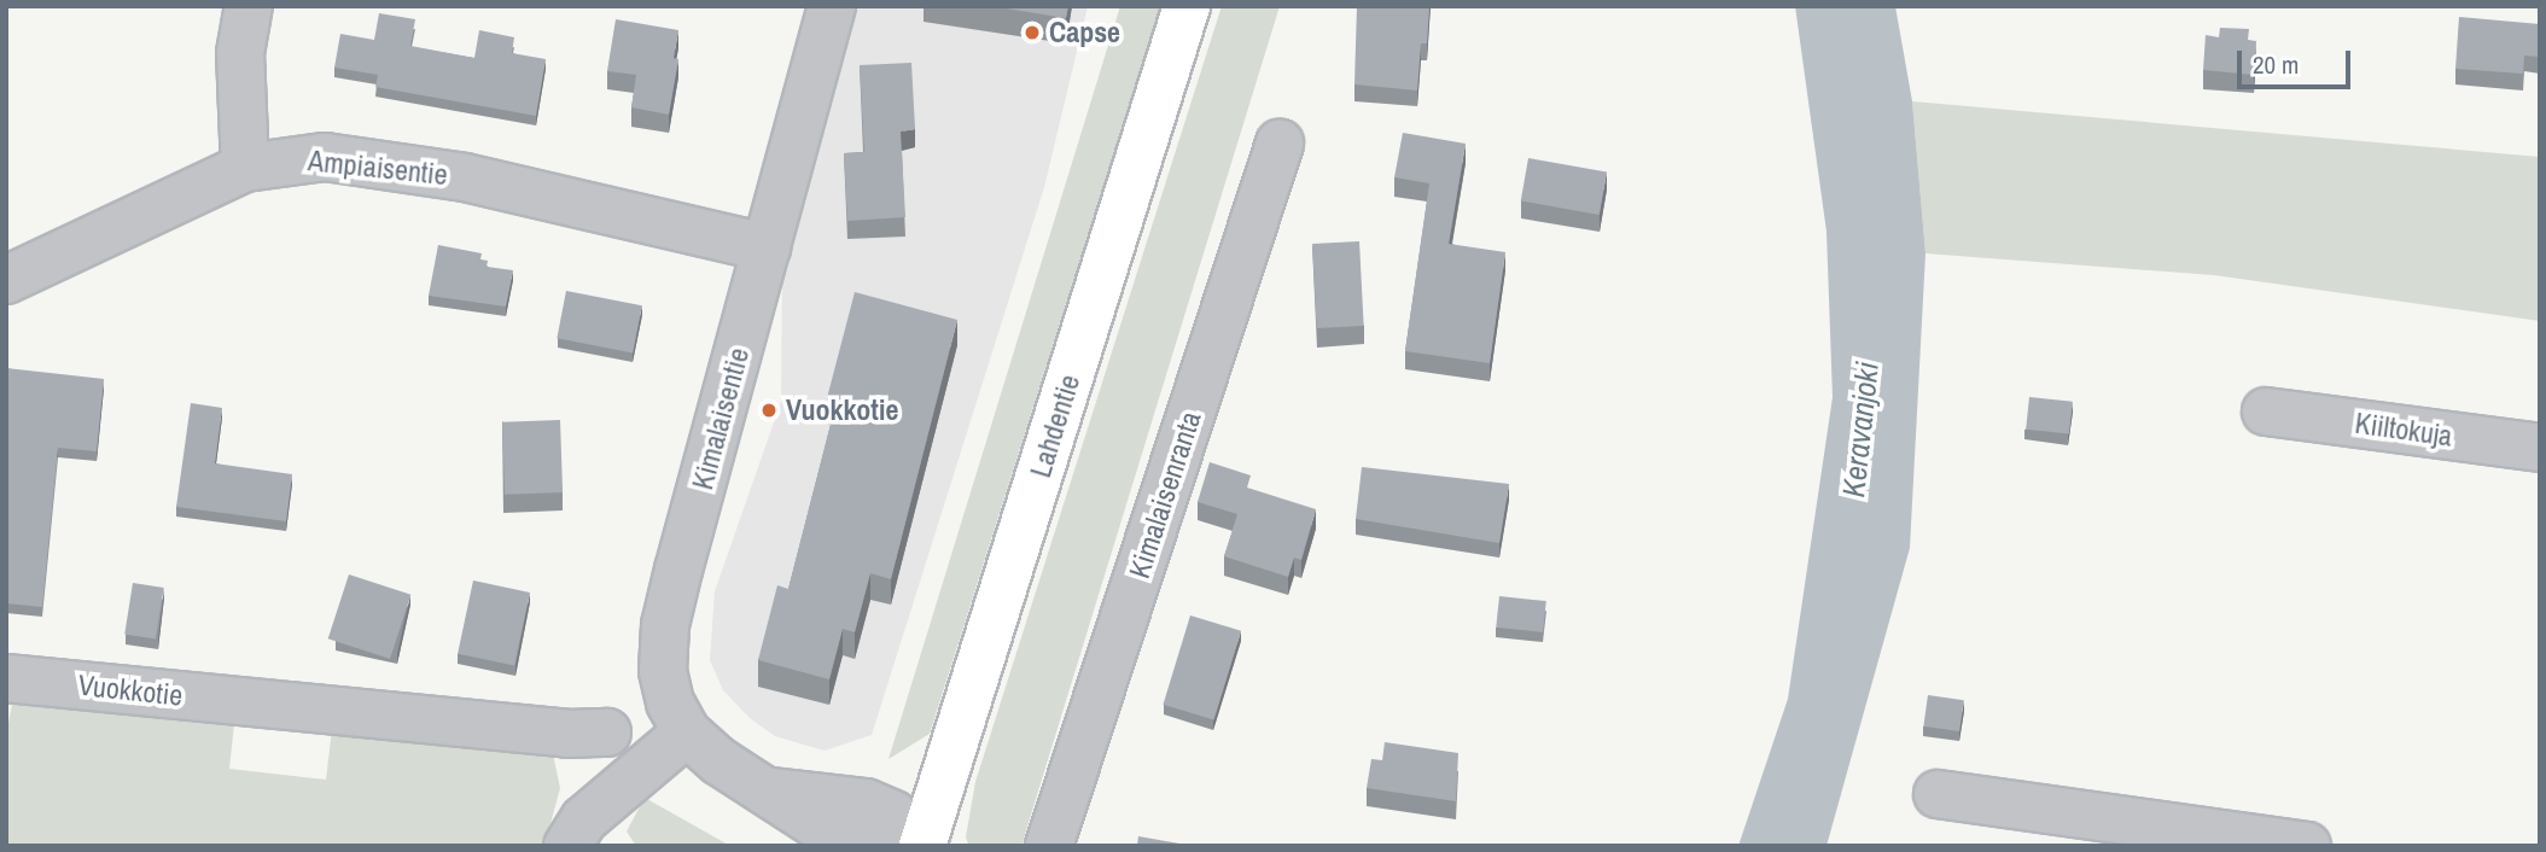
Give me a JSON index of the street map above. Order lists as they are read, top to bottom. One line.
{"streets":{"main road":["Lahdentie"],"street":["Ampiaisentie","Kimalaisentie","Kiiltokuja","Kimalaisenranta","Vuokkotie"]},"crossings":[["Ampiaisentie","Kimalaisentie"],["Kimalaisentie","Lahdentie"]],"water":["Keravanjoki"],"places":["Capse","Vuokkotie"],"scale_bar":"20 m"}
